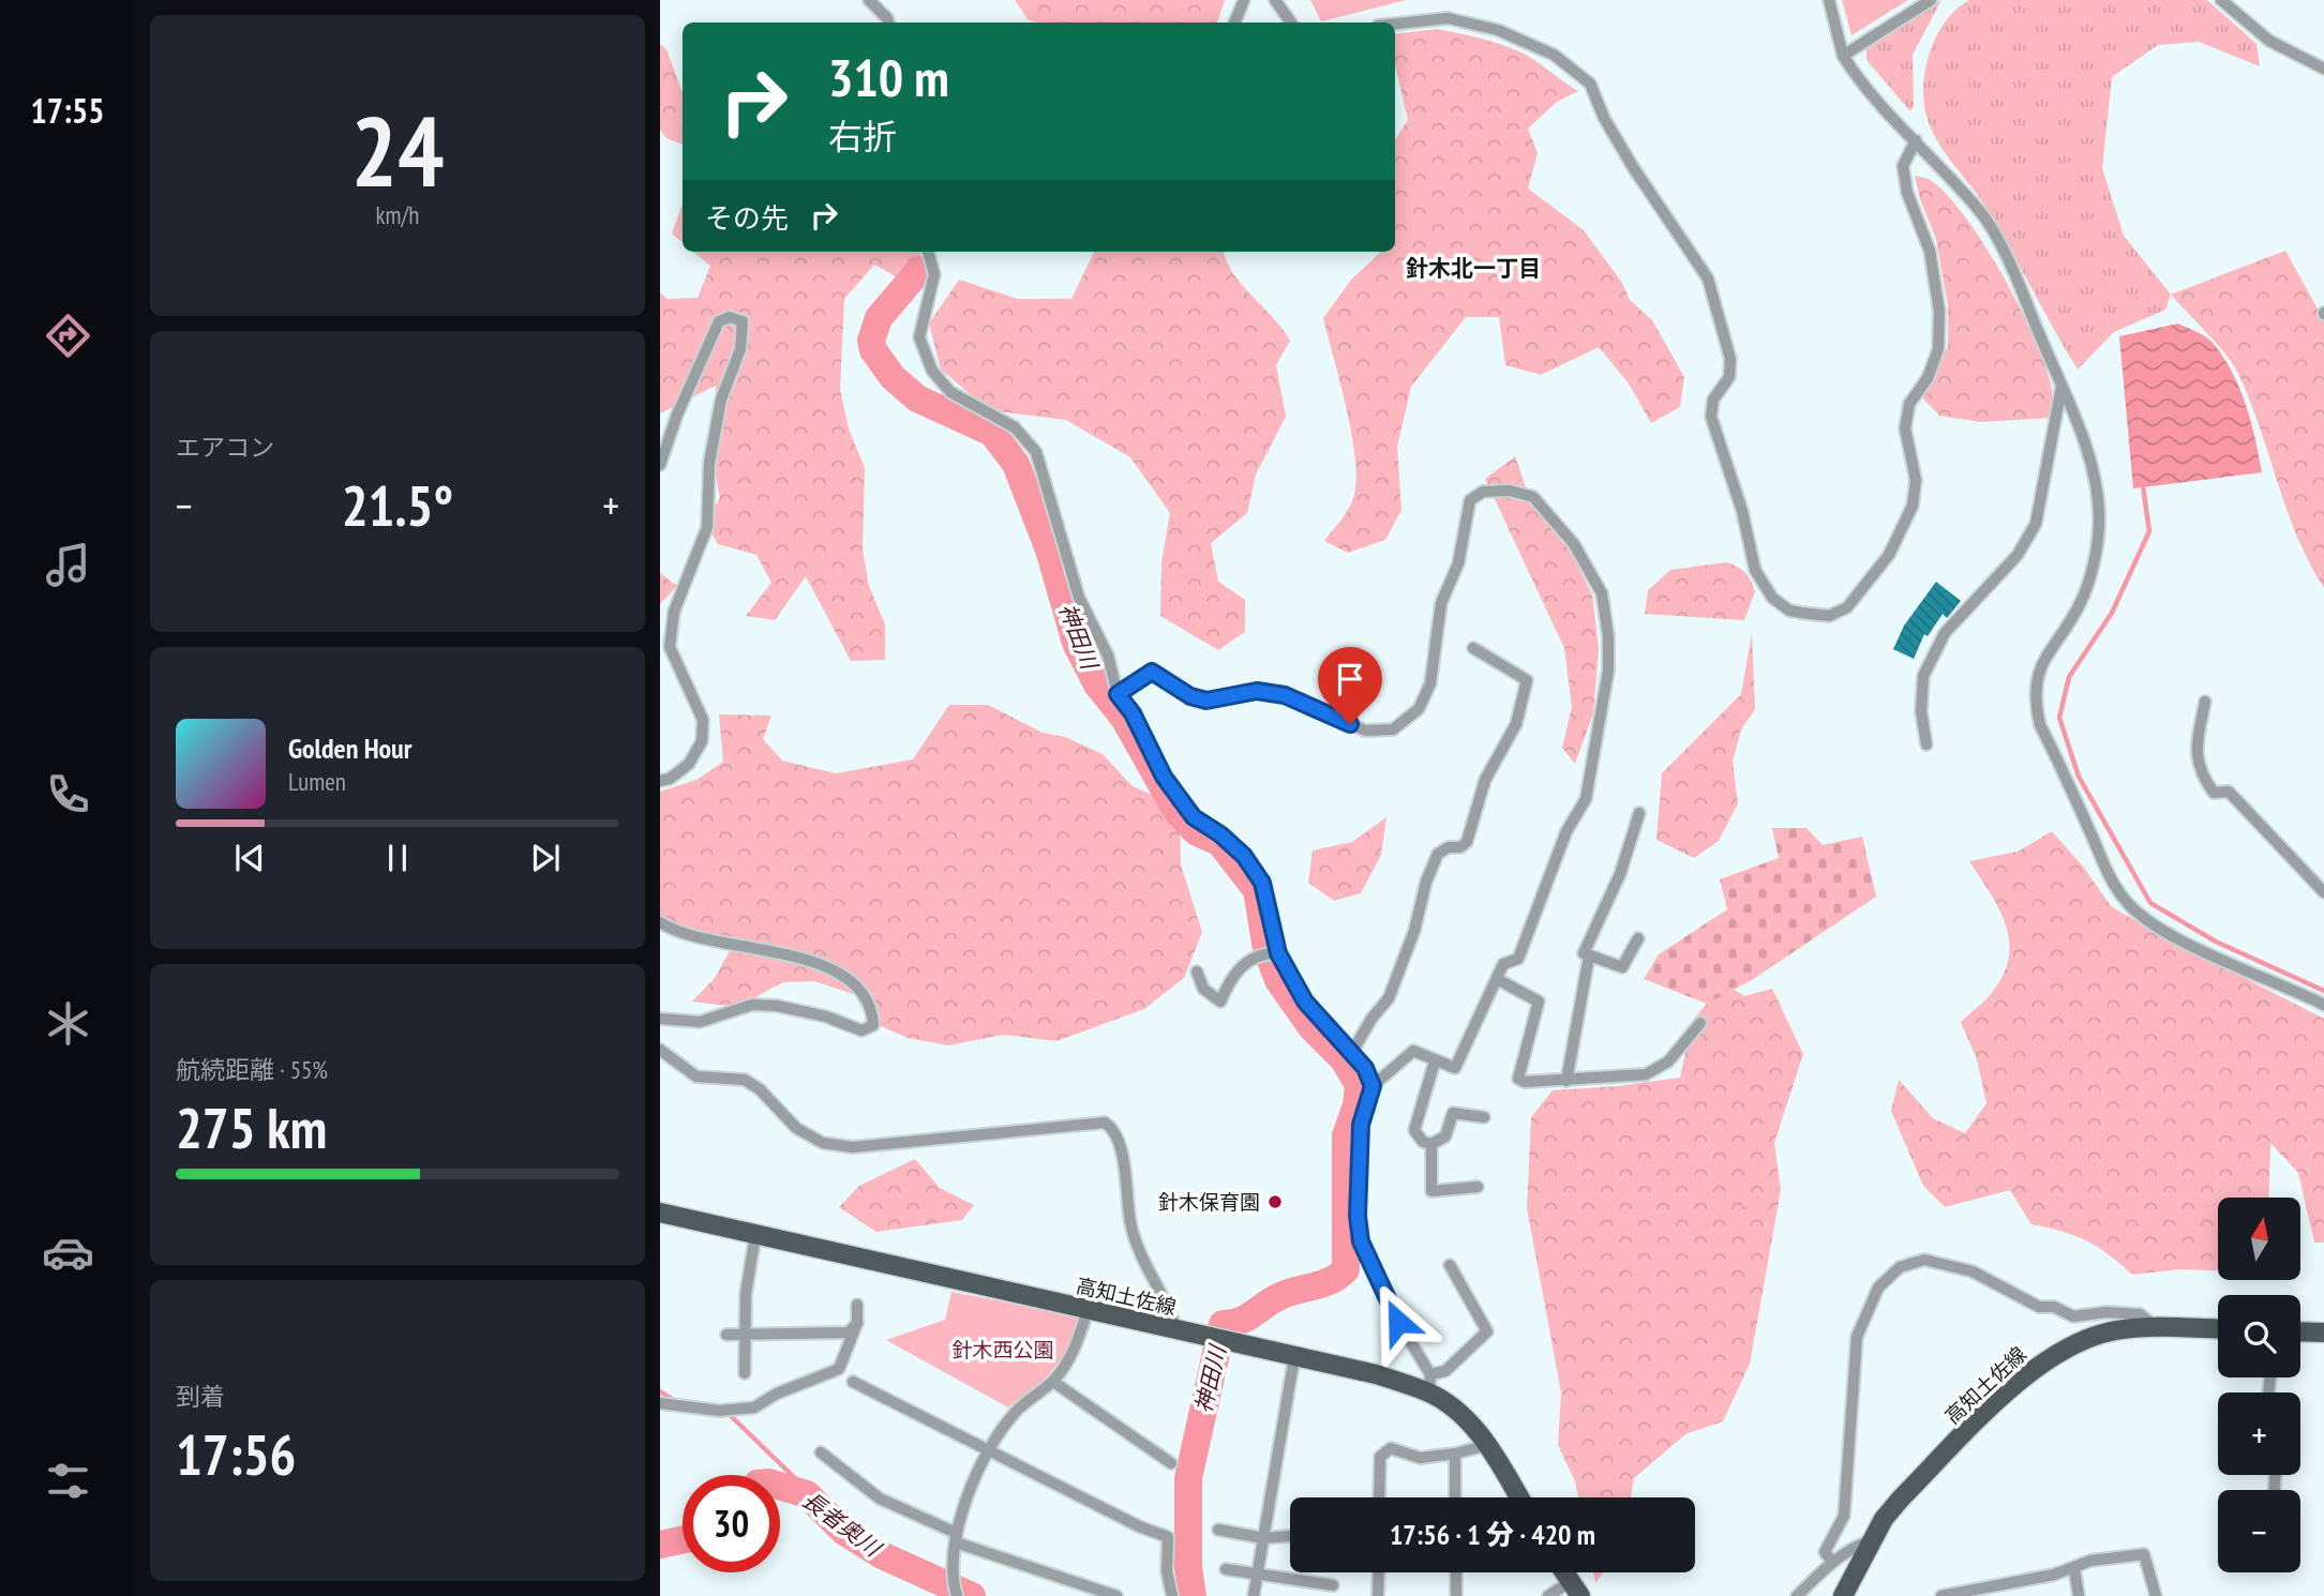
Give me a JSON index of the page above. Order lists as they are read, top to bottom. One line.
{"streets":{"main road":["高知土佐線"]},"districts":["針木北一丁目"],"water":["神田川","長者奥川"],"parks":["針木西公園"],"places":["針木保育園"],"north":"top","page":{"tabs":"17:55","tile":[["24","km/h"],"エアコン",["航続距離 · 55%","275 km"],["到着","17:56"]],"turn":["310 m","右折"],"then":"その先","heat":["−","21.5°","+"],"song":["Golden Hour","Lumen"],"map_buttons":["+","−"],"limit":"30","trip":"17:56 · 1 分 · 420 m"}}
